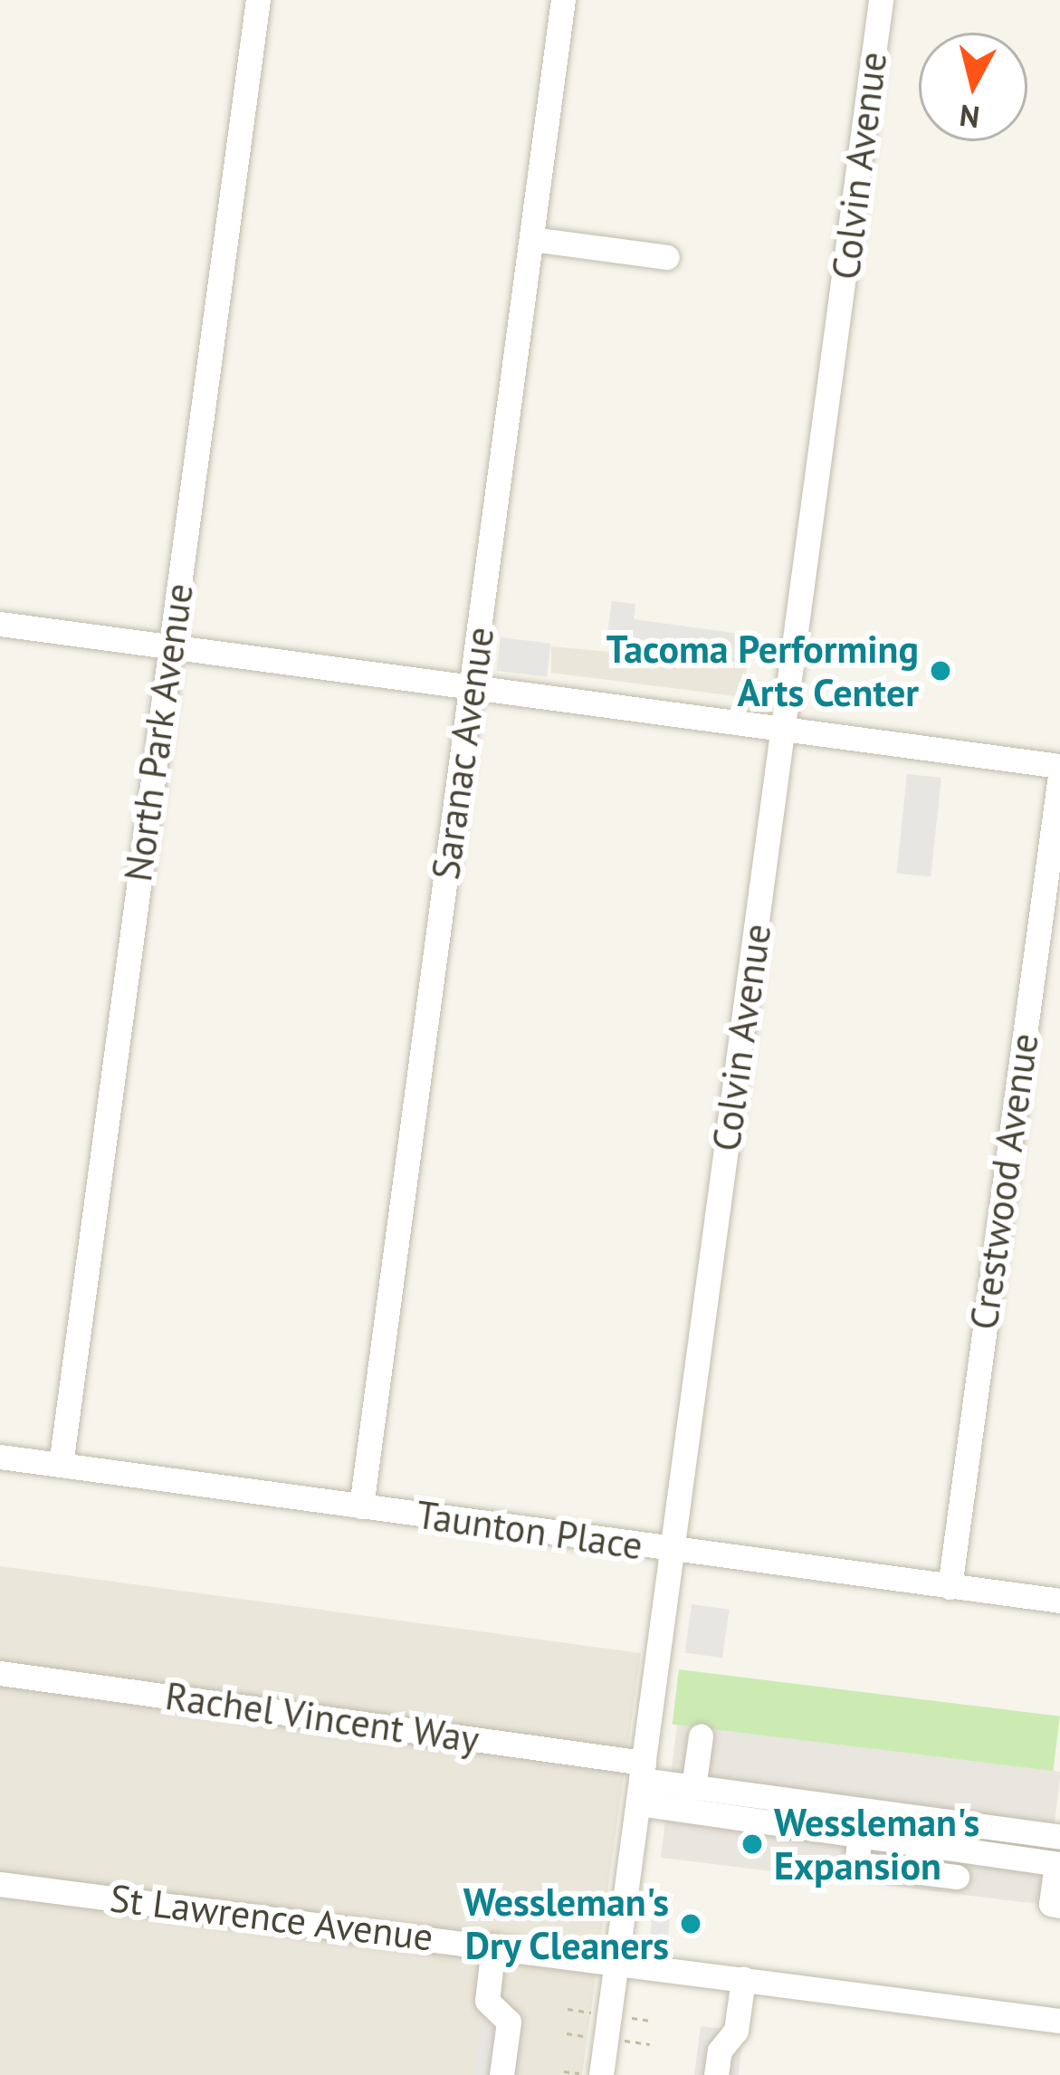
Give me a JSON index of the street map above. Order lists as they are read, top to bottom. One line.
{"streets":{"street":["Colvin Avenue","North Park Avenue","Saranac Avenue","Crestwood Avenue","Taunton Place","Rachel Vincent Way","St Lawrence Avenue"]},"crossings":[["Colvin Avenue","Taunton Place"],["Colvin Avenue","Rachel Vincent Way"],["Colvin Avenue","St Lawrence Avenue"],["North Park Avenue","Taunton Place"],["Saranac Avenue","Taunton Place"],["Crestwood Avenue","Taunton Place"]],"places":["Tacoma Performing Arts Center","Wessleman's Expansion","Wessleman's Dry Cleaners"],"north":"bottom"}
